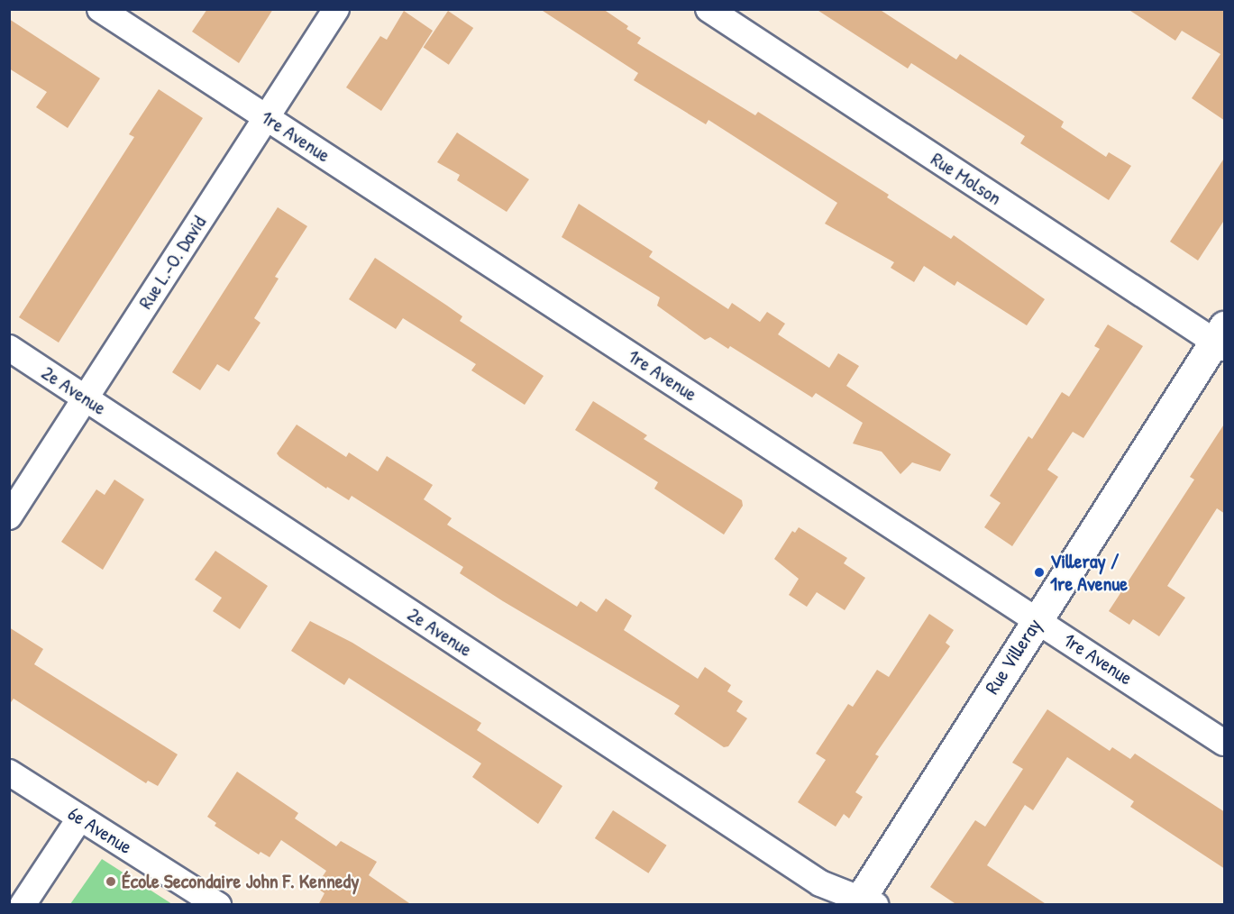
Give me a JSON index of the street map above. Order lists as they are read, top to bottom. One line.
{"streets":{"street":["1re Avenue","Rue Molson","Rue L.-O. David","2e Avenue","Rue Villeray","6e Avenue"]},"crossings":[["1re Avenue","Rue L.-O. David"],["1re Avenue","Rue Villeray"],["Rue Molson","Rue Villeray"],["Rue L.-O. David","2e Avenue"],["2e Avenue","Rue Villeray"]],"places":["Villeray / 1re Avenue","École Secondaire John F. Kennedy"]}
